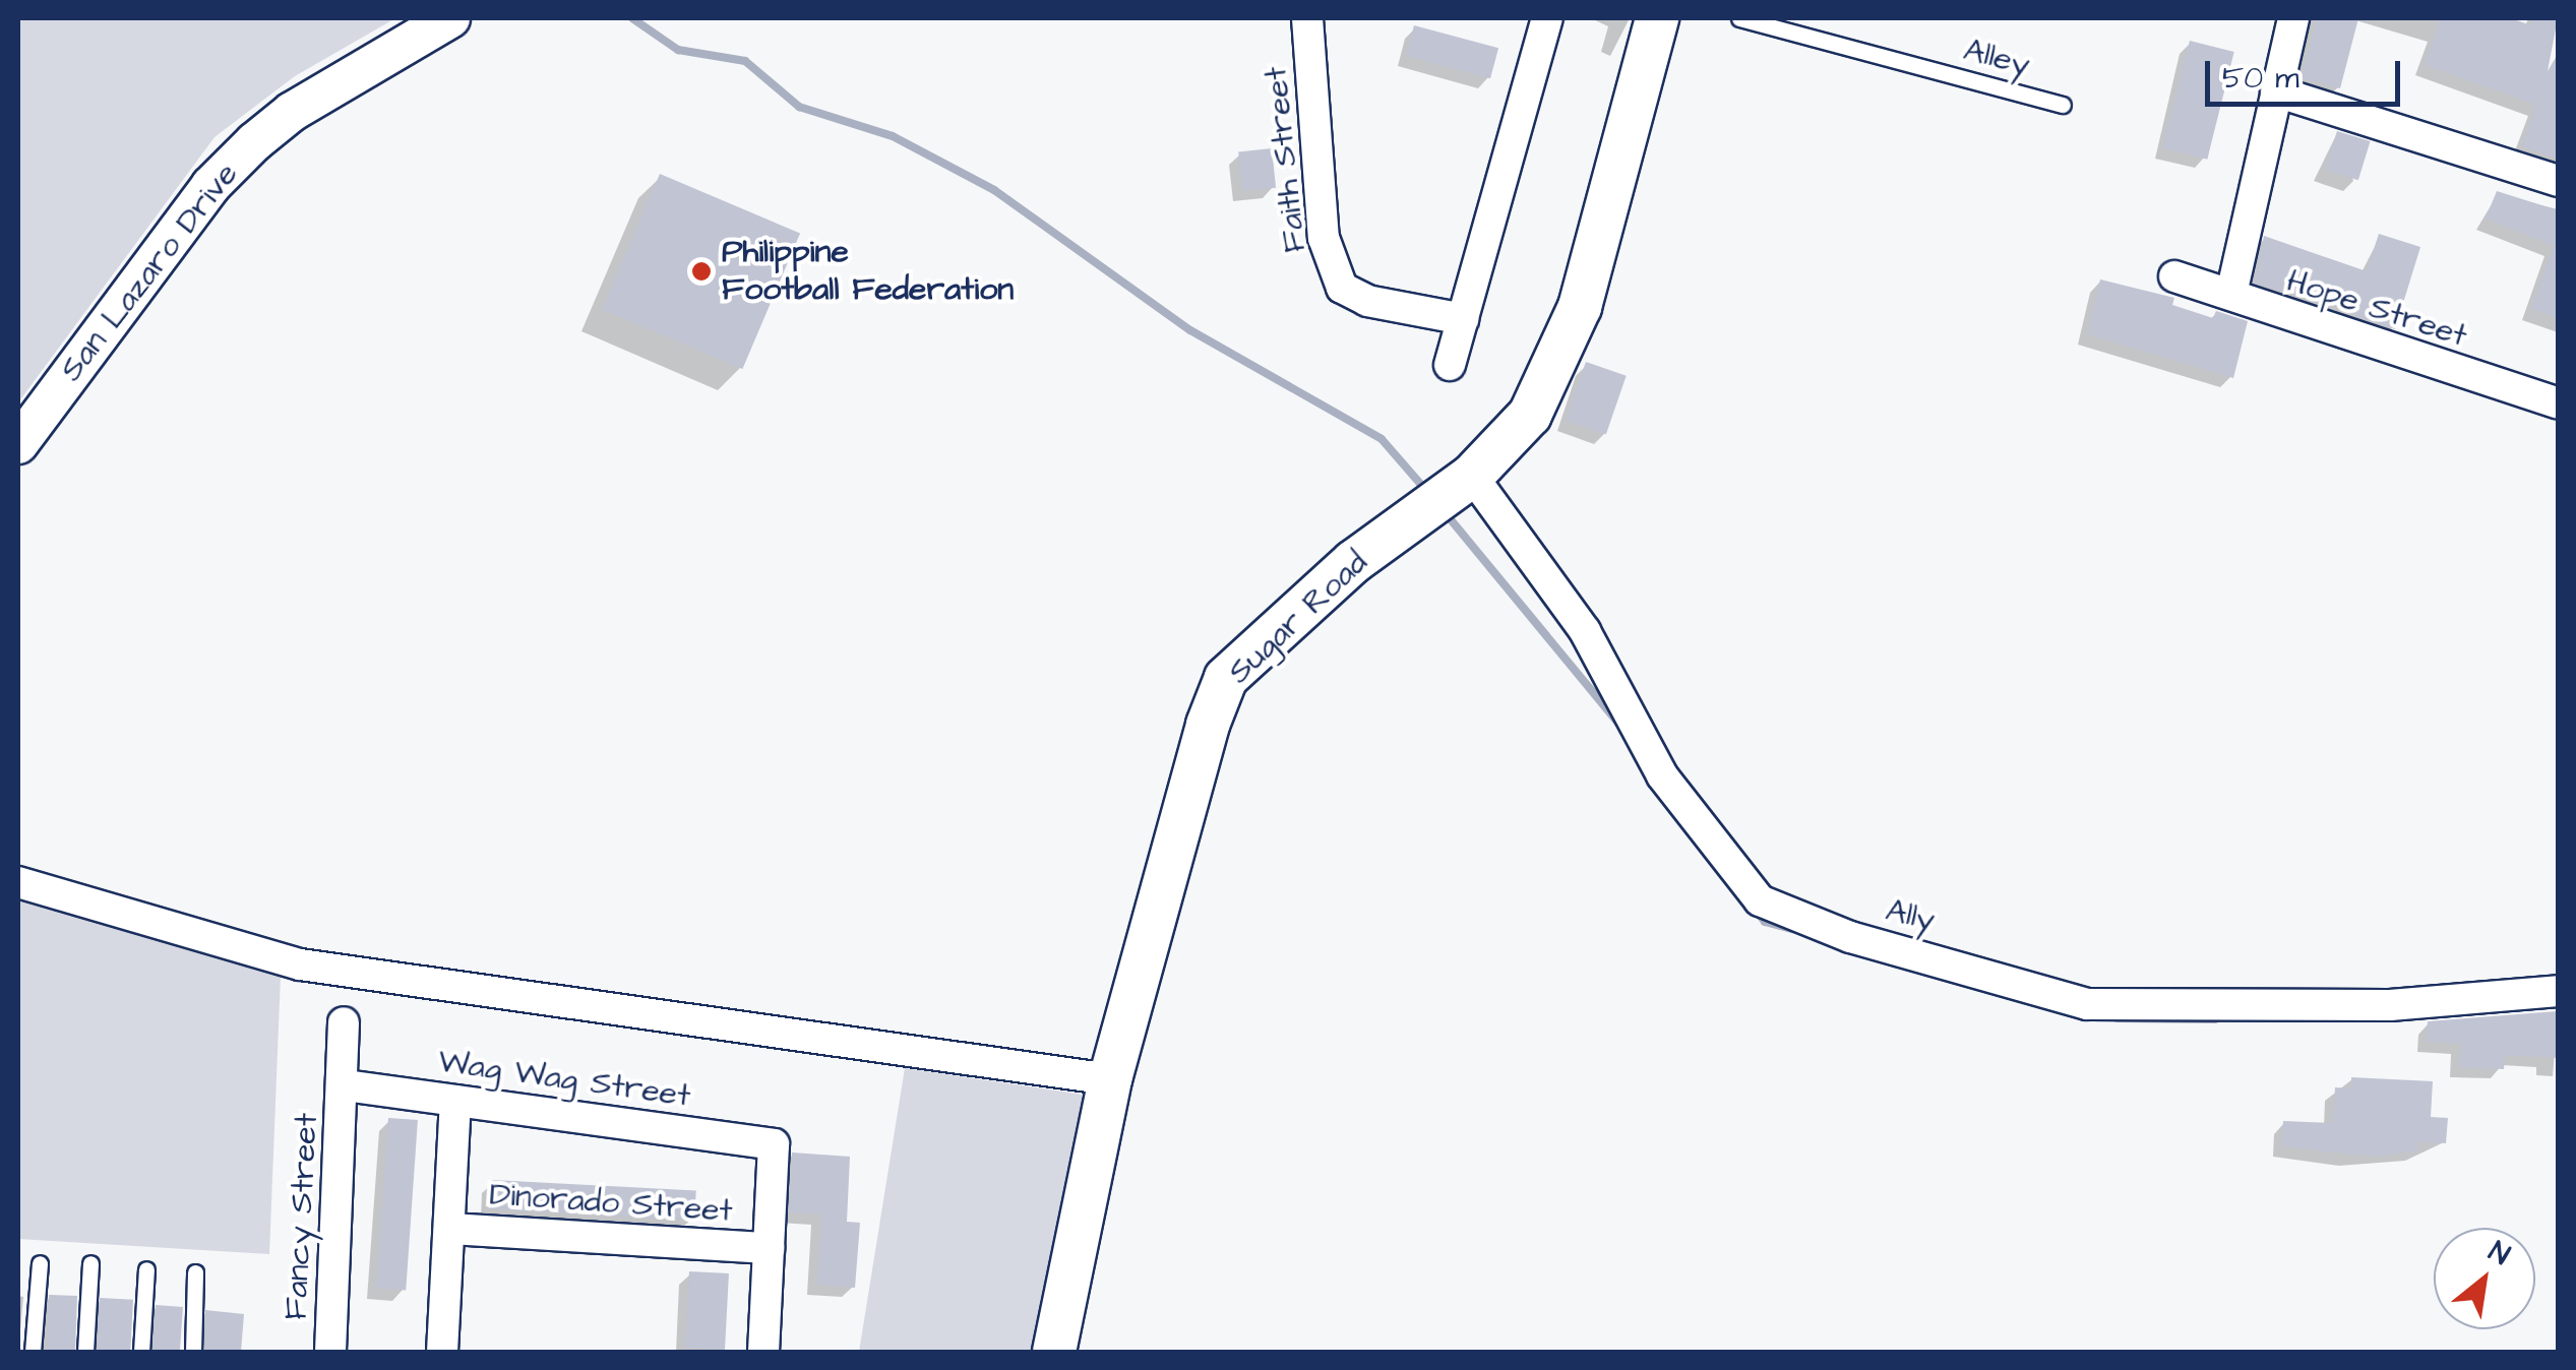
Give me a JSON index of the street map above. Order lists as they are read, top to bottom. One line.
{"streets":{"main road":["Sugar Road"],"street":["Faith Street","San Lazaro Drive","Hope Street","Ally","Wag Wag Street","Dinorado Street","Fancy Street"],"lane":["Alley"]},"crossings":[["Sugar Road","Ally"],["Wag Wag Street","Dinorado Street"],["Wag Wag Street","Fancy Street"]],"places":["Philippine Football Federation"],"scale_bar":"50 m","north":"top right"}
